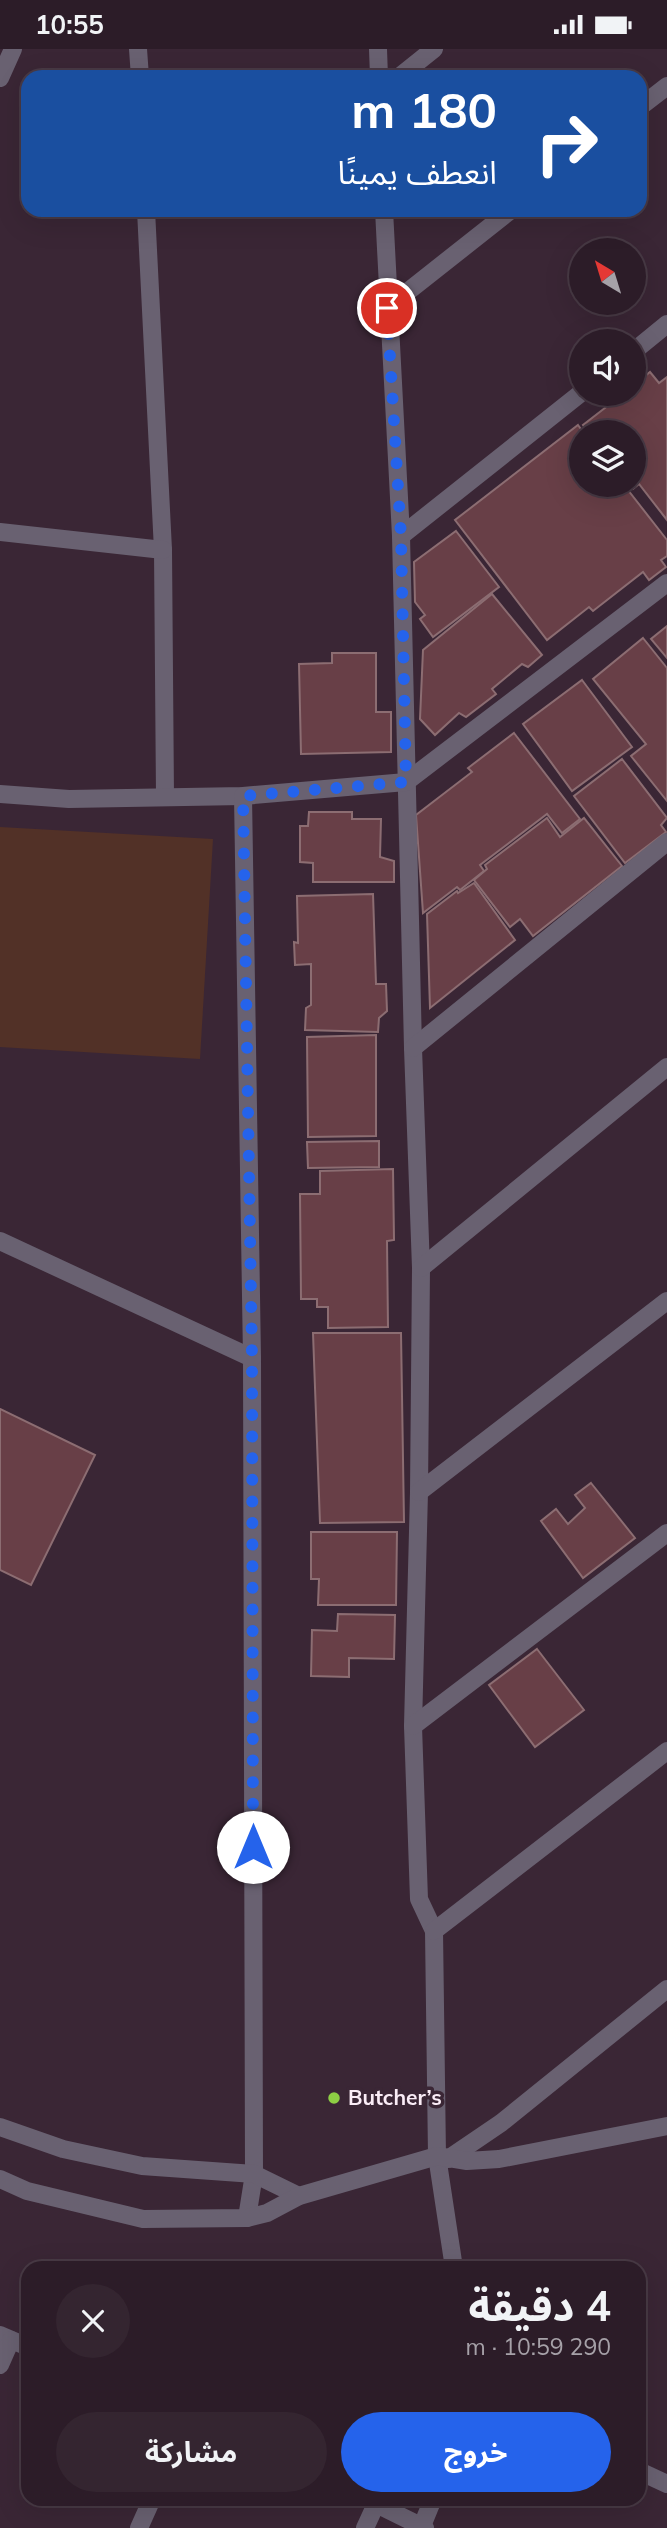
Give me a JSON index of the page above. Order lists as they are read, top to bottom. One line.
{"places":["Butcher’s"],"north":"top left","page":{"status":"10:55","turn":["180 m","انعطف يمينًا"],"heading":["4 دقيقة","290 m · 10:59"],"buttons":["خروج","مشاركة"]}}
